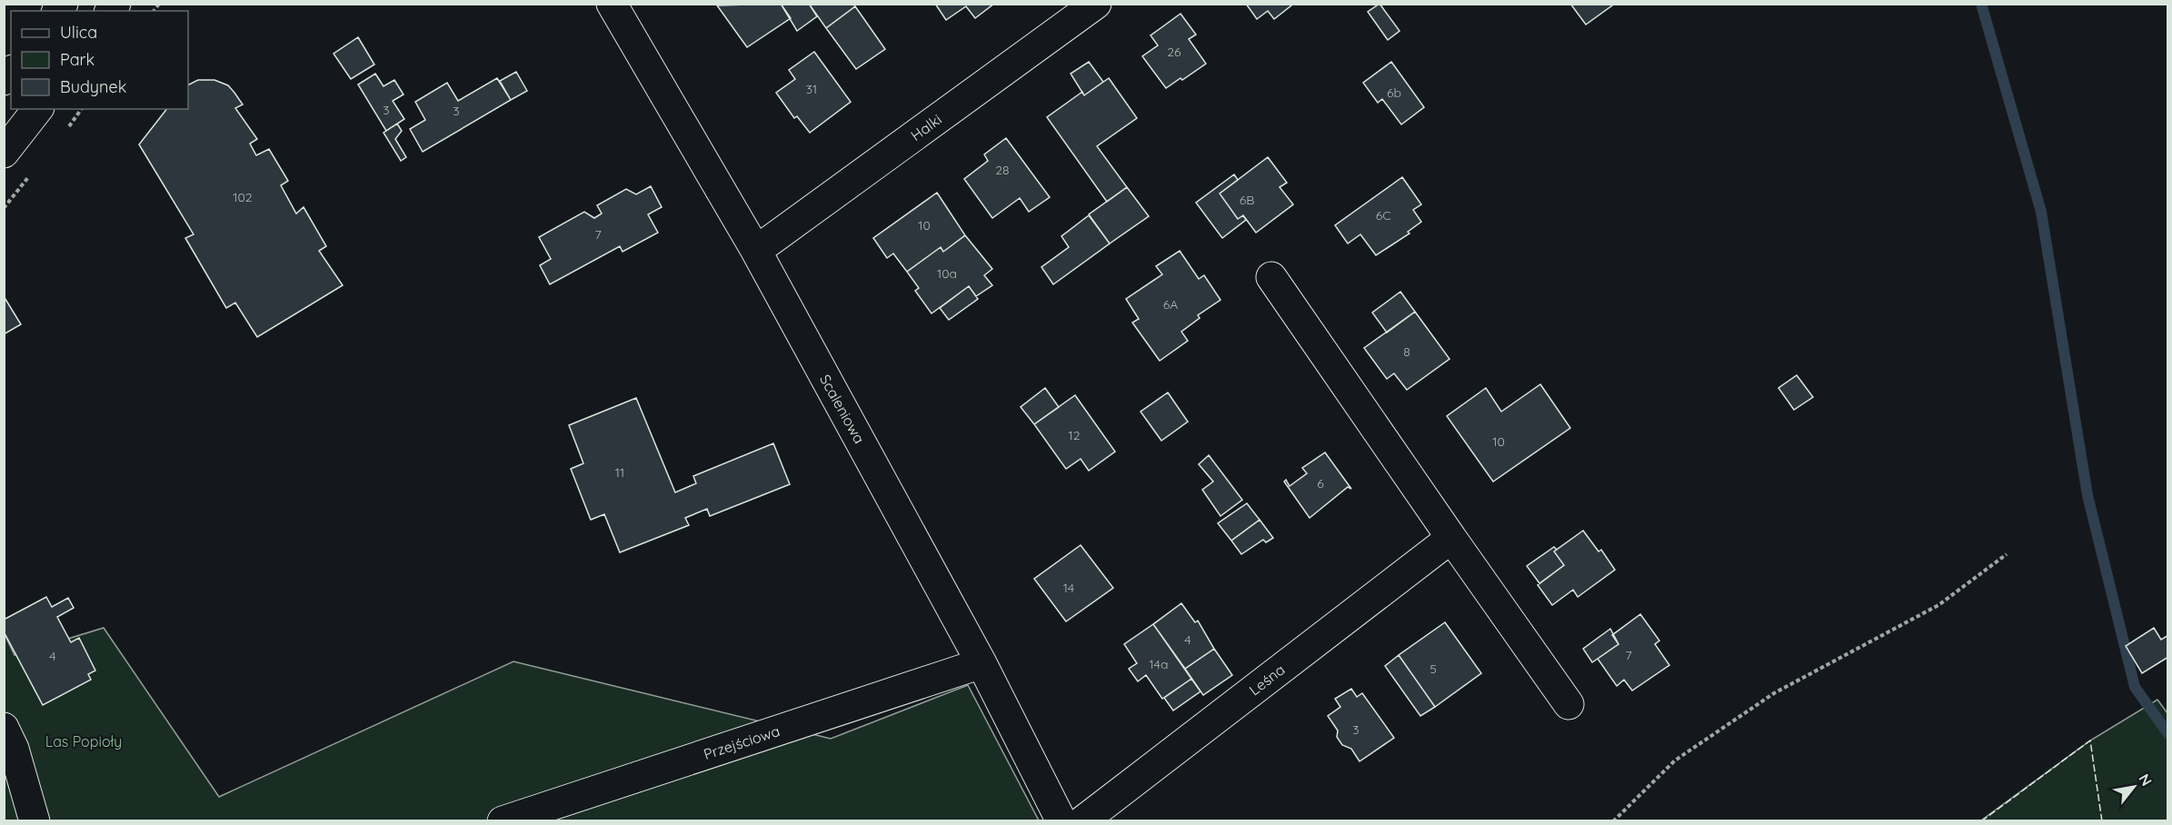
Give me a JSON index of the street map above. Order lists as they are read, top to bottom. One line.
{"streets":{"street":["Halki","Scaleniowa","Leśna","Przejściowa"]},"crossings":[["Halki","Scaleniowa"],["Scaleniowa","Przejściowa"]],"parks":["Las Popioły"],"house_numbers":["26","31","6b","3","3","28","102","6B","6C","10","7","10a","6A","8","12","10","11","6","14","4","7","4","14a","5","3"],"legend":["Ulica","Park","Budynek"],"north":"top right"}
